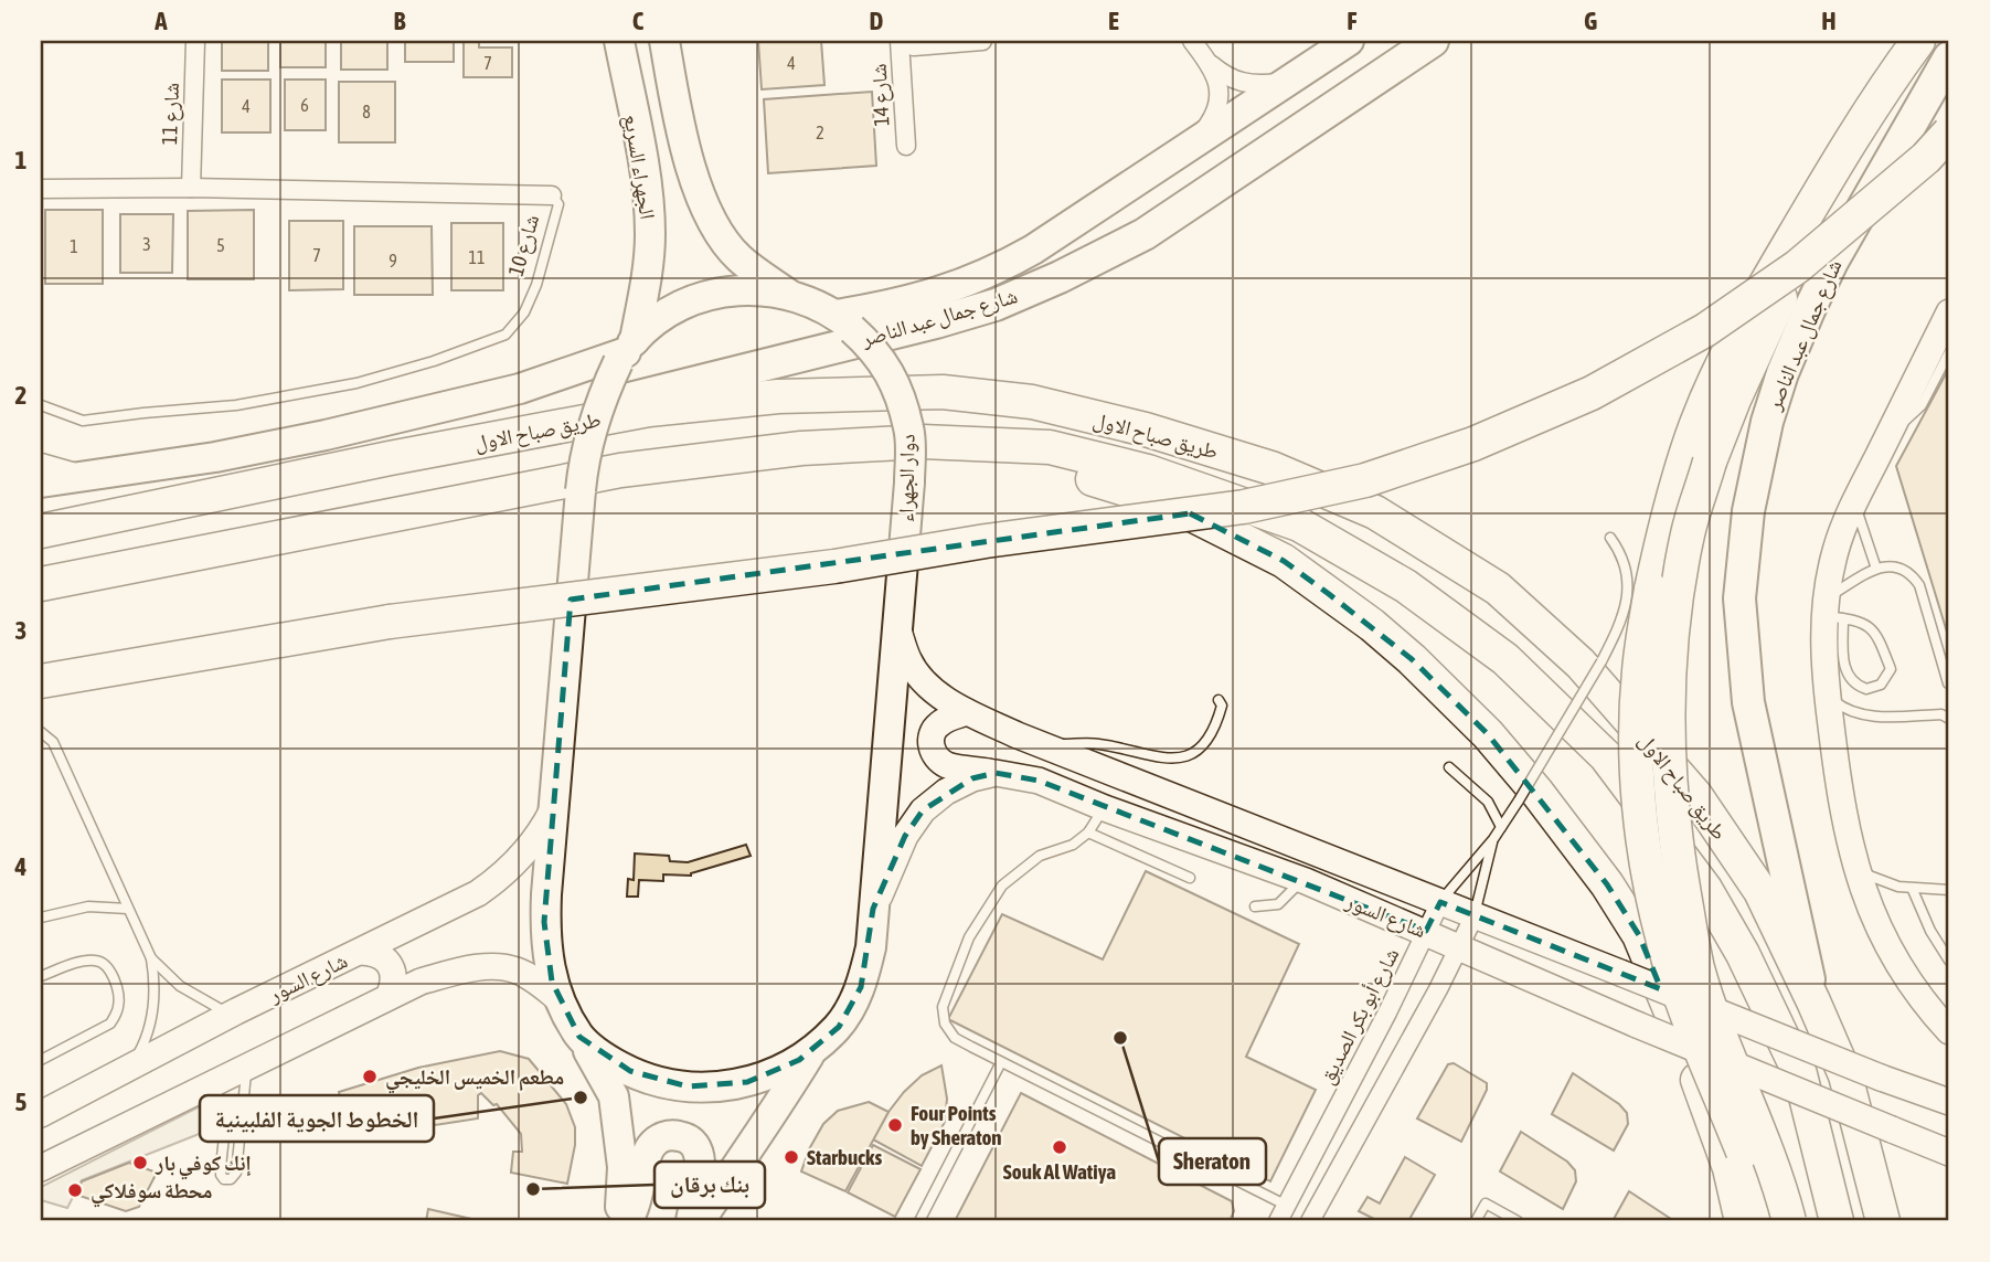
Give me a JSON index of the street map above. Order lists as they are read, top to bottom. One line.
{"streets":{"highway":["شارع جمال عبد الناصر","طريق صباح الاول"],"main road":["الجهراء السريع","دوار الجهراء","شارع السور"],"street":["شارع 14","شارع 11","شارع 10","شارع أبو بكر الصديق"]},"crossings":[["شارع 11","شارع 10"],["الجهراء السريع","طريق صباح الاول"],["الجهراء السريع","دوار الجهراء"],["شارع جمال عبد الناصر","طريق صباح الاول"],["شارع جمال عبد الناصر","دوار الجهراء"],["طريق صباح الاول","دوار الجهراء"],["دوار الجهراء","شارع السور"],["شارع السور","شارع أبو بكر الصديق"]],"places":["Sheraton","مطعم الخميس الخليجي","الخطوط الجوية الفلبينية","Four Points by Sheraton","Souk Al Watiya","Starbucks","إنك كوفي بار","بنك برقان","محطة سوفلاكي"],"house_numbers":["7","4","6","4","8","2","3","5","1","7","11","9"],"grid":{"columns":["A","B","C","D","E","F","G","H"],"rows":["1","2","3","4","5"]}}
